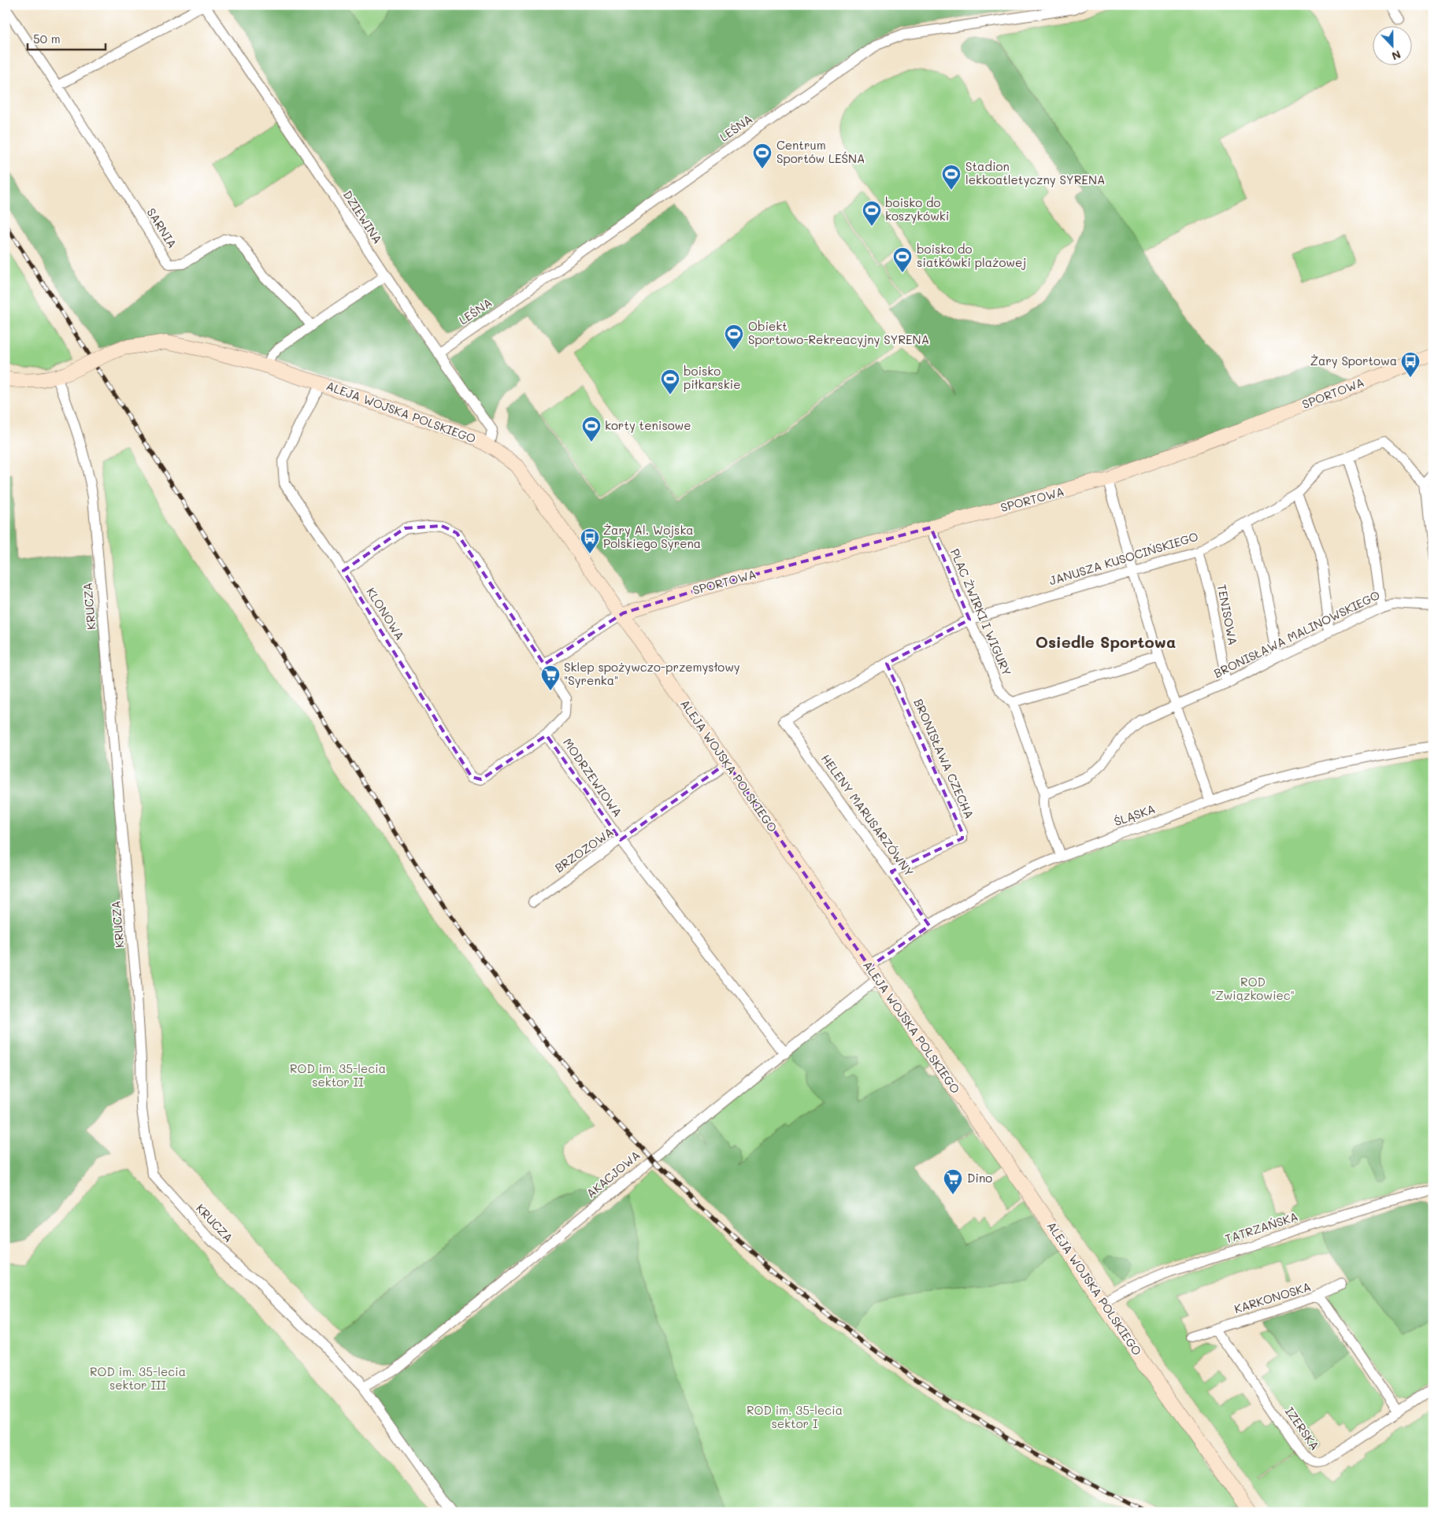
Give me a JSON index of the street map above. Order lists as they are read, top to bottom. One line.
{"streets":{"street":["LEŚNA","DZIEWINA","SARNIA","SPORTOWA","ALEJA WOJSKA POLSKIEGO","JANUSZA KUSOCIŃSKIEGO","KRUCZA","PLAC ŻWIRKI I WIGURY","KLONOWA","TENISOWA","BRONISŁAWA MALINOWSKIEGO","BRONISŁAWA CZECHA","MODRZEWIOWA","HELENY MARUSARZÓWNY","ŚLĄSKA","BRZOZOWA","AKACJOWA","TATRZAŃSKA","KARKONOSKA","IZERSKA"]},"crossings":[["LEŚNA","DZIEWINA"],["DZIEWINA","ALEJA WOJSKA POLSKIEGO"],["SPORTOWA","ALEJA WOJSKA POLSKIEGO"],["SPORTOWA","PLAC ŻWIRKI I WIGURY"],["ALEJA WOJSKA POLSKIEGO","KRUCZA"],["ALEJA WOJSKA POLSKIEGO","KLONOWA"],["ALEJA WOJSKA POLSKIEGO","ŚLĄSKA"],["ALEJA WOJSKA POLSKIEGO","BRZOZOWA"],["ALEJA WOJSKA POLSKIEGO","AKACJOWA"],["ALEJA WOJSKA POLSKIEGO","TATRZAŃSKA"],["JANUSZA KUSOCIŃSKIEGO","PLAC ŻWIRKI I WIGURY"],["JANUSZA KUSOCIŃSKIEGO","TENISOWA"],["JANUSZA KUSOCIŃSKIEGO","BRONISŁAWA CZECHA"],["JANUSZA KUSOCIŃSKIEGO","HELENY MARUSARZÓWNY"],["KRUCZA","AKACJOWA"],["PLAC ŻWIRKI I WIGURY","BRONISŁAWA MALINOWSKIEGO"],["PLAC ŻWIRKI I WIGURY","ŚLĄSKA"],["KLONOWA","MODRZEWIOWA"],["TENISOWA","BRONISŁAWA MALINOWSKIEGO"],["BRONISŁAWA CZECHA","HELENY MARUSARZÓWNY"],["MODRZEWIOWA","BRZOZOWA"],["MODRZEWIOWA","AKACJOWA"],["HELENY MARUSARZÓWNY","ŚLĄSKA"],["KARKONOSKA","IZERSKA"]],"districts":["Osiedle Sportowa"],"parks":["ROD \"Związkowiec\"","ROD im. 35-lecia sektor II","ROD im. 35-lecia sektor III","ROD im. 35-lecia sektor I"],"places":{"sports":["Centrum Sportów LEŚNA","Stadion lekkoatletyczny SYRENA","boisko do koszykówki","boisko do siatkówki plażowej","Obiekt Sportowo-Rekreacyjny SYRENA","boisko piłkarskie","korty tenisowe"],"bus stop":["Żary Sportowa","Żary Al. Wojska Polskiego Syrena"],"supermarket":["Sklep spożywczo-przemysłowy \"Syrenka\"","Dino"]},"scale_bar":"50 m","north":"bottom"}
